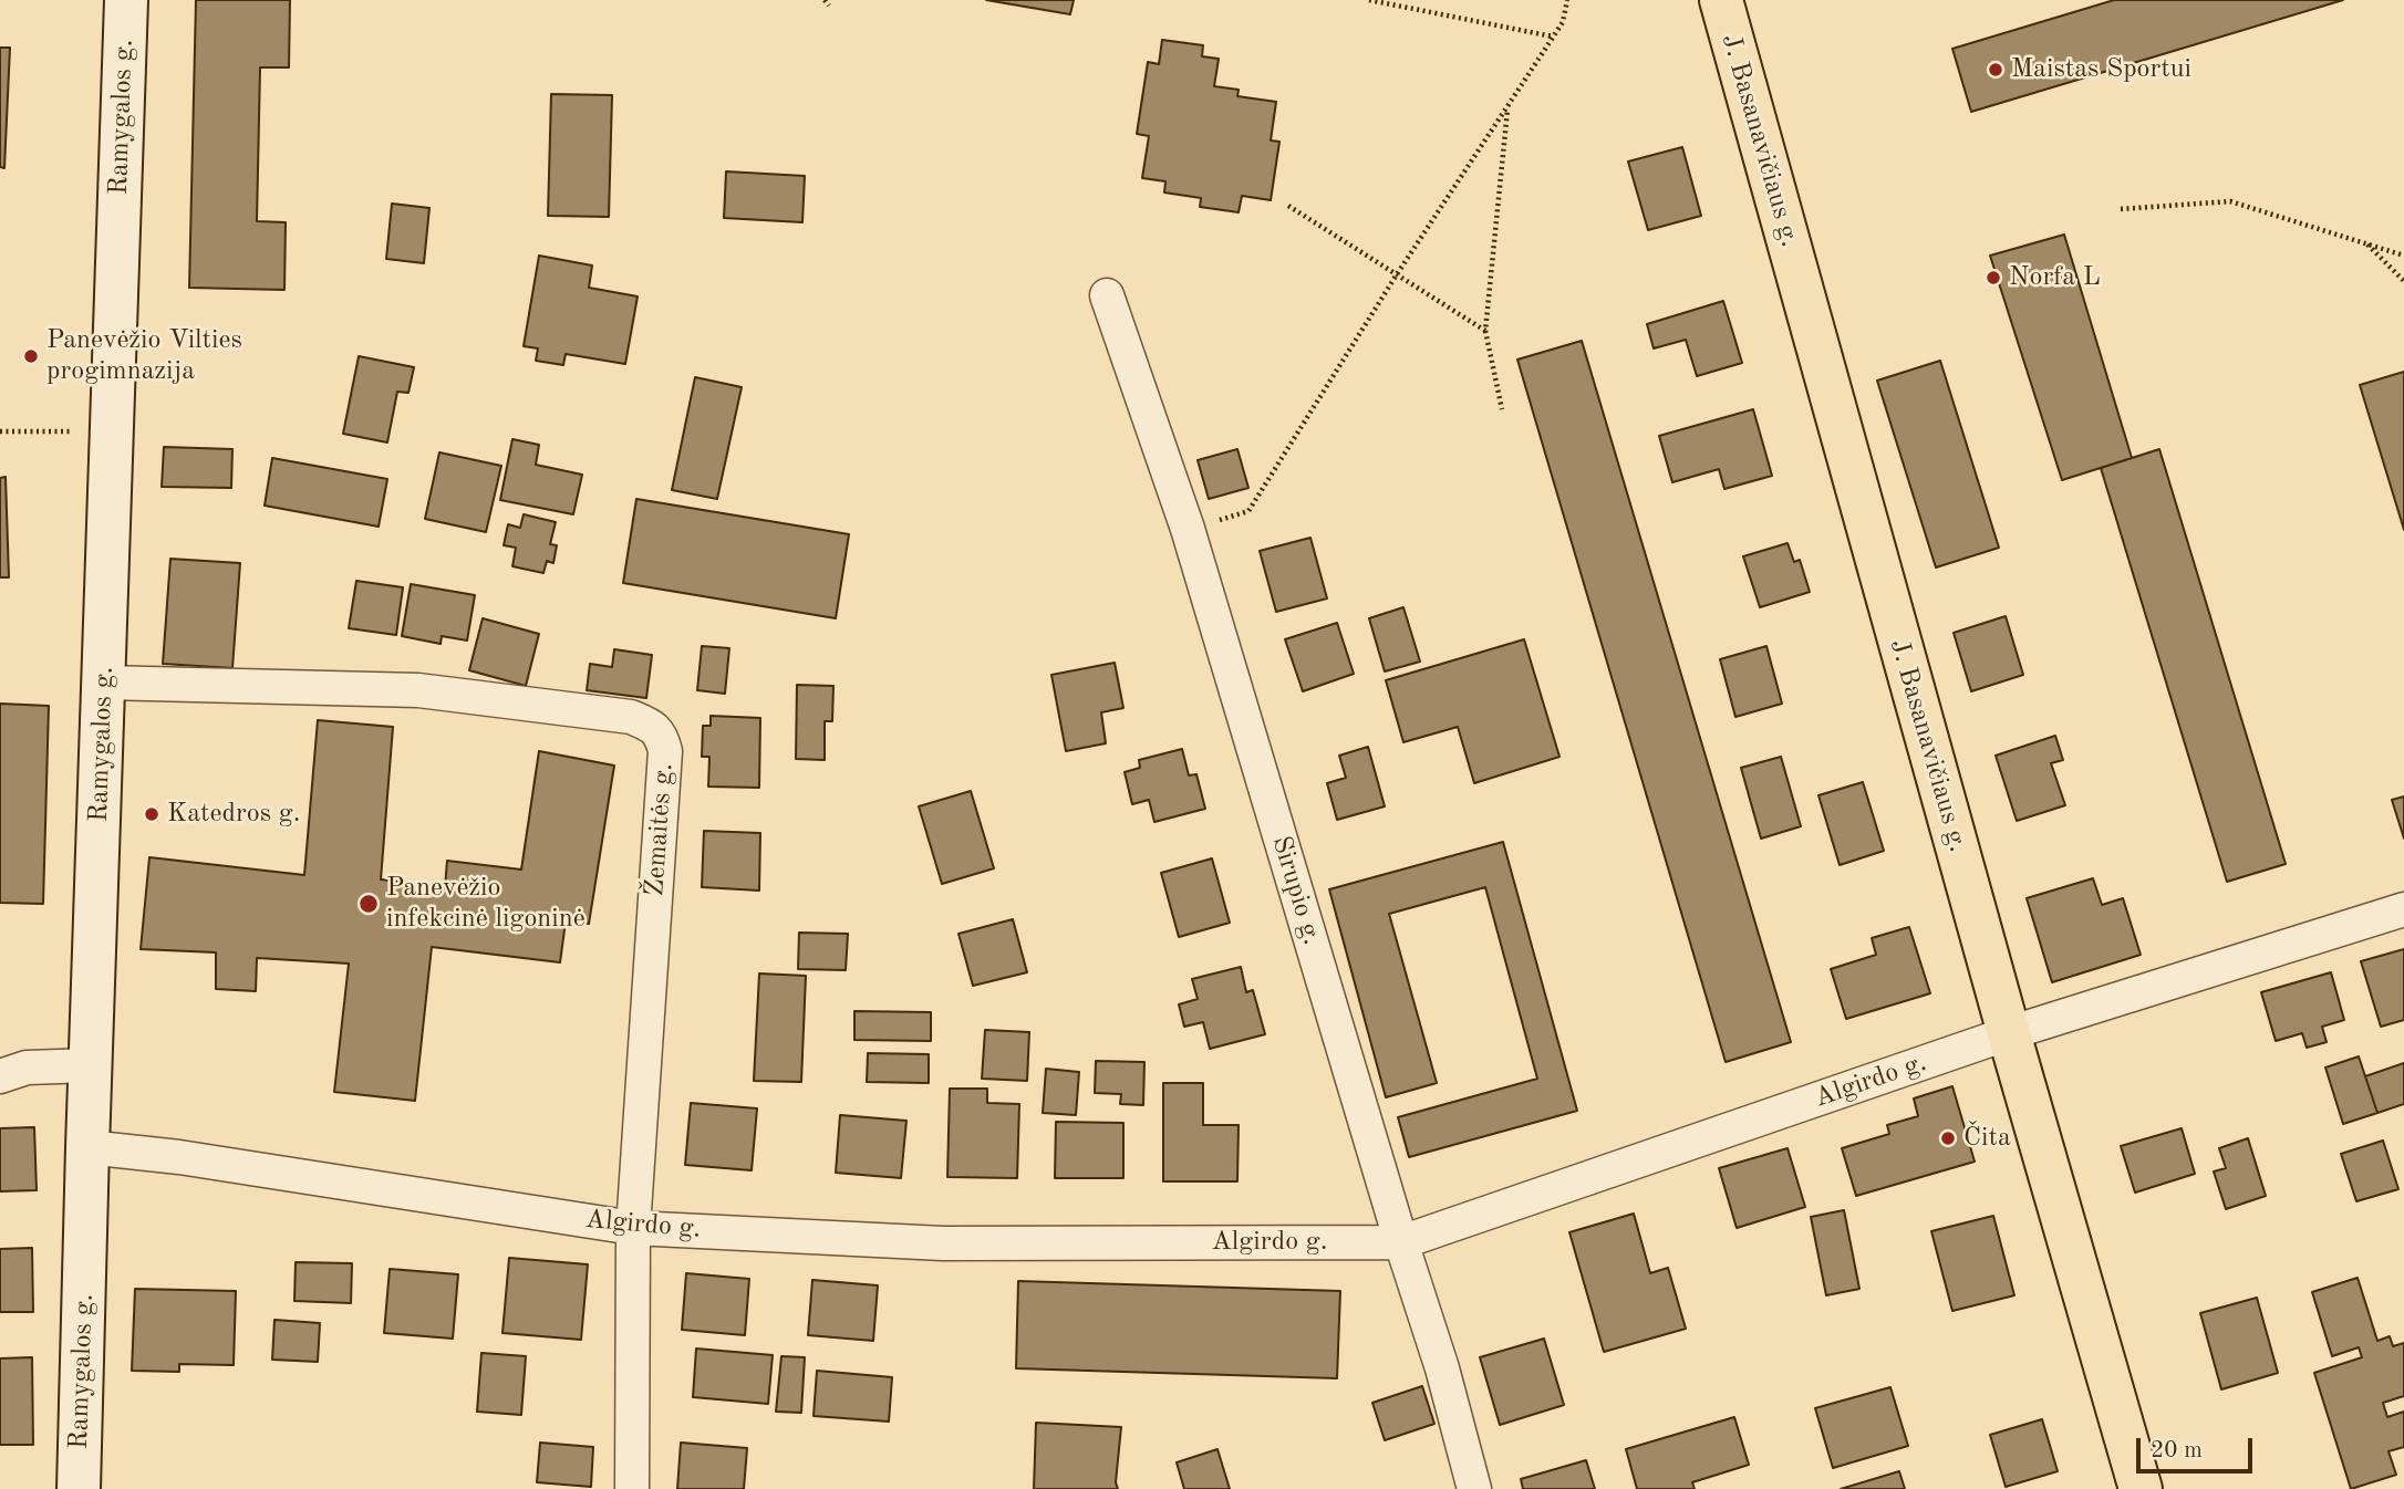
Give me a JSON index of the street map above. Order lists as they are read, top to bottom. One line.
{"streets":{"highway":["J. Basanavičiaus g."],"main road":["Ramygalos g."],"street":["Žemaitės g.","Sirupio g.","Algirdo g."]},"crossings":[["Ramygalos g.","Žemaitės g."],["Ramygalos g.","Algirdo g."],["J. Basanavičiaus g.","Algirdo g."],["Žemaitės g.","Algirdo g."],["Sirupio g.","Algirdo g."]],"places":["Maistas Sportui","Norfa L","Panevėžio Vilties progimnazija","Katedros g.","Panevėžio infekcinė ligoninė","Čita"],"scale_bar":"20 m"}
